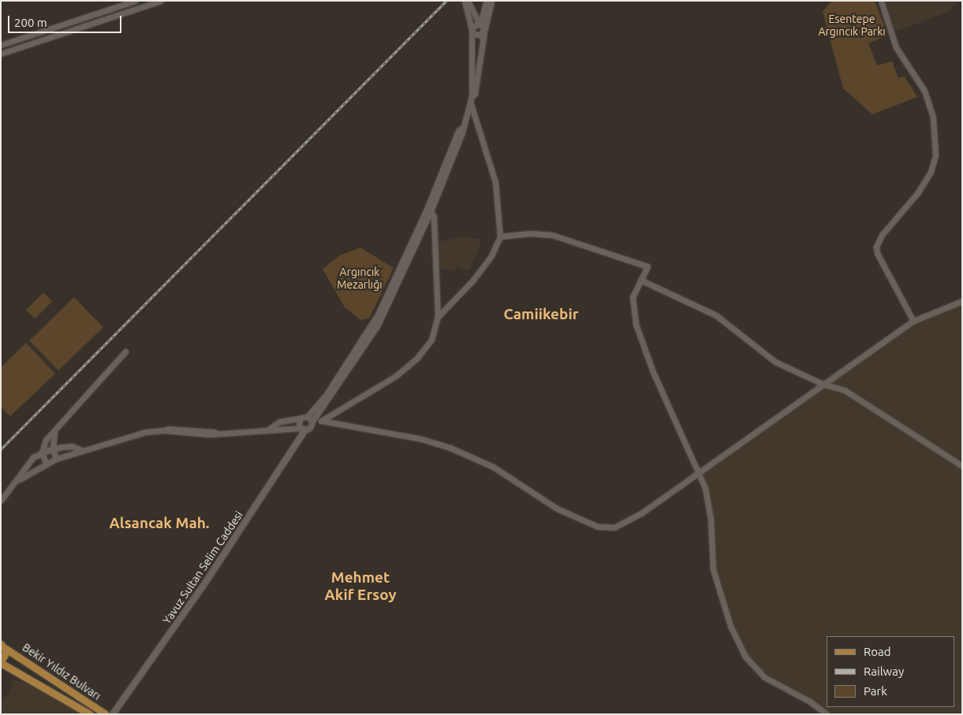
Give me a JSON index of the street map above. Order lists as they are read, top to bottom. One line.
{"streets":{"main road":["Yavuz Sultan Selim Caddesi","Bekir Yıldız Bulvarı"]},"districts":["Camiikebir","Alsancak Mah.","Mehmet Akif Ersoy"],"parks":["Esentepe Argıncık Parkı","Argıncık Mezarlığı"],"legend":["Road","Railway","Park"],"scale_bar":"200 m"}
